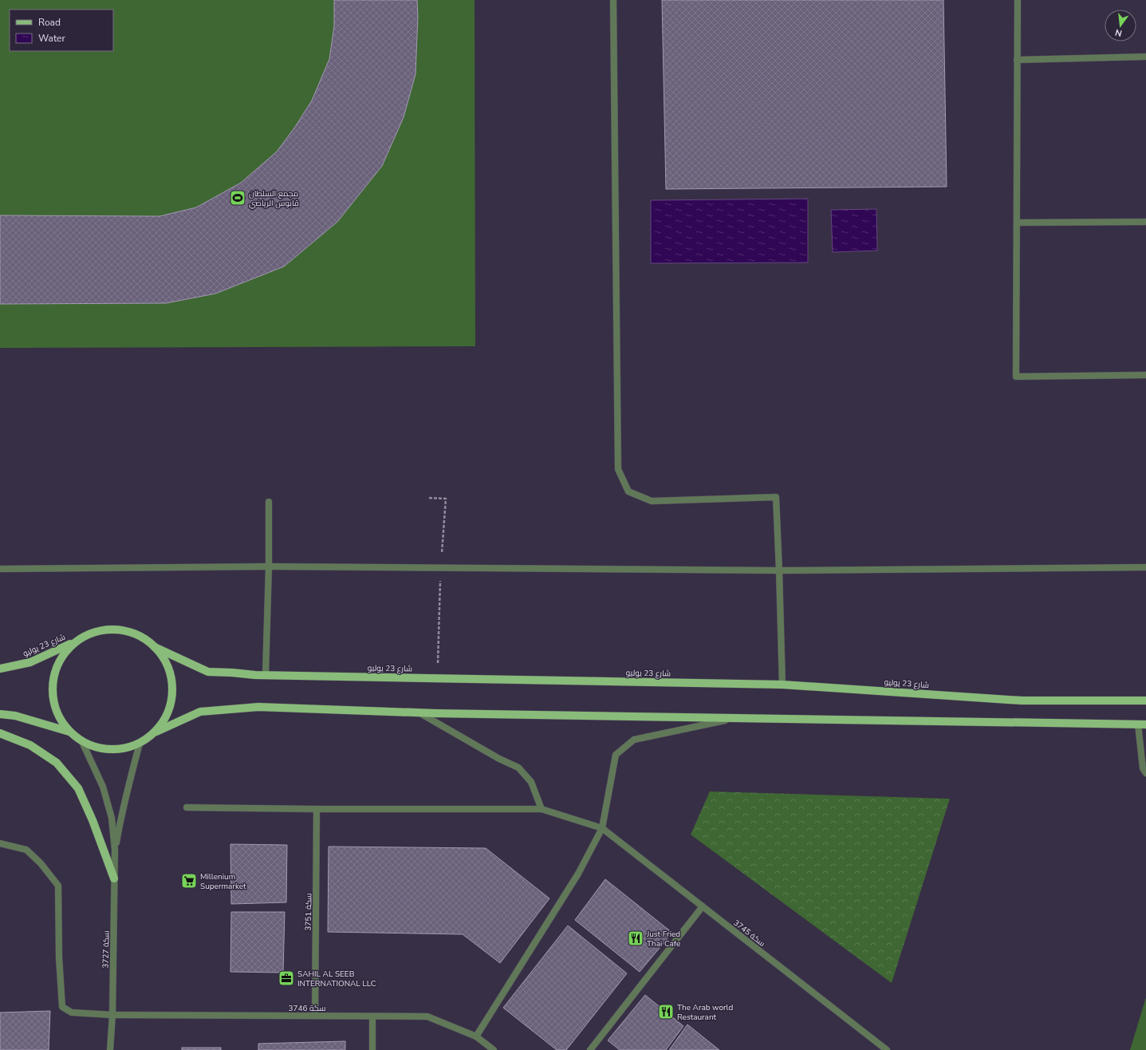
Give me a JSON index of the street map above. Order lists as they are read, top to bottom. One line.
{"streets":{"main road":["شارع 23 يوليو"],"street":["سكة 3751","سكة 3745","سكة 3727","سكة 3746"]},"crossings":[["سكة 3751","سكة 3746"],["سكة 3727","سكة 3746"]],"places":{"sports":["مجمع السلطان قابوس الرياضي"],"supermarket":["Millenium Supermarket"],"restaurant":["Just Fried Thai Cafe","The Arab world Restaurant"],"office":["SAHIL AL SEEB INTERNATIONAL LLC"]},"legend":["Road","Water"],"north":"bottom"}
